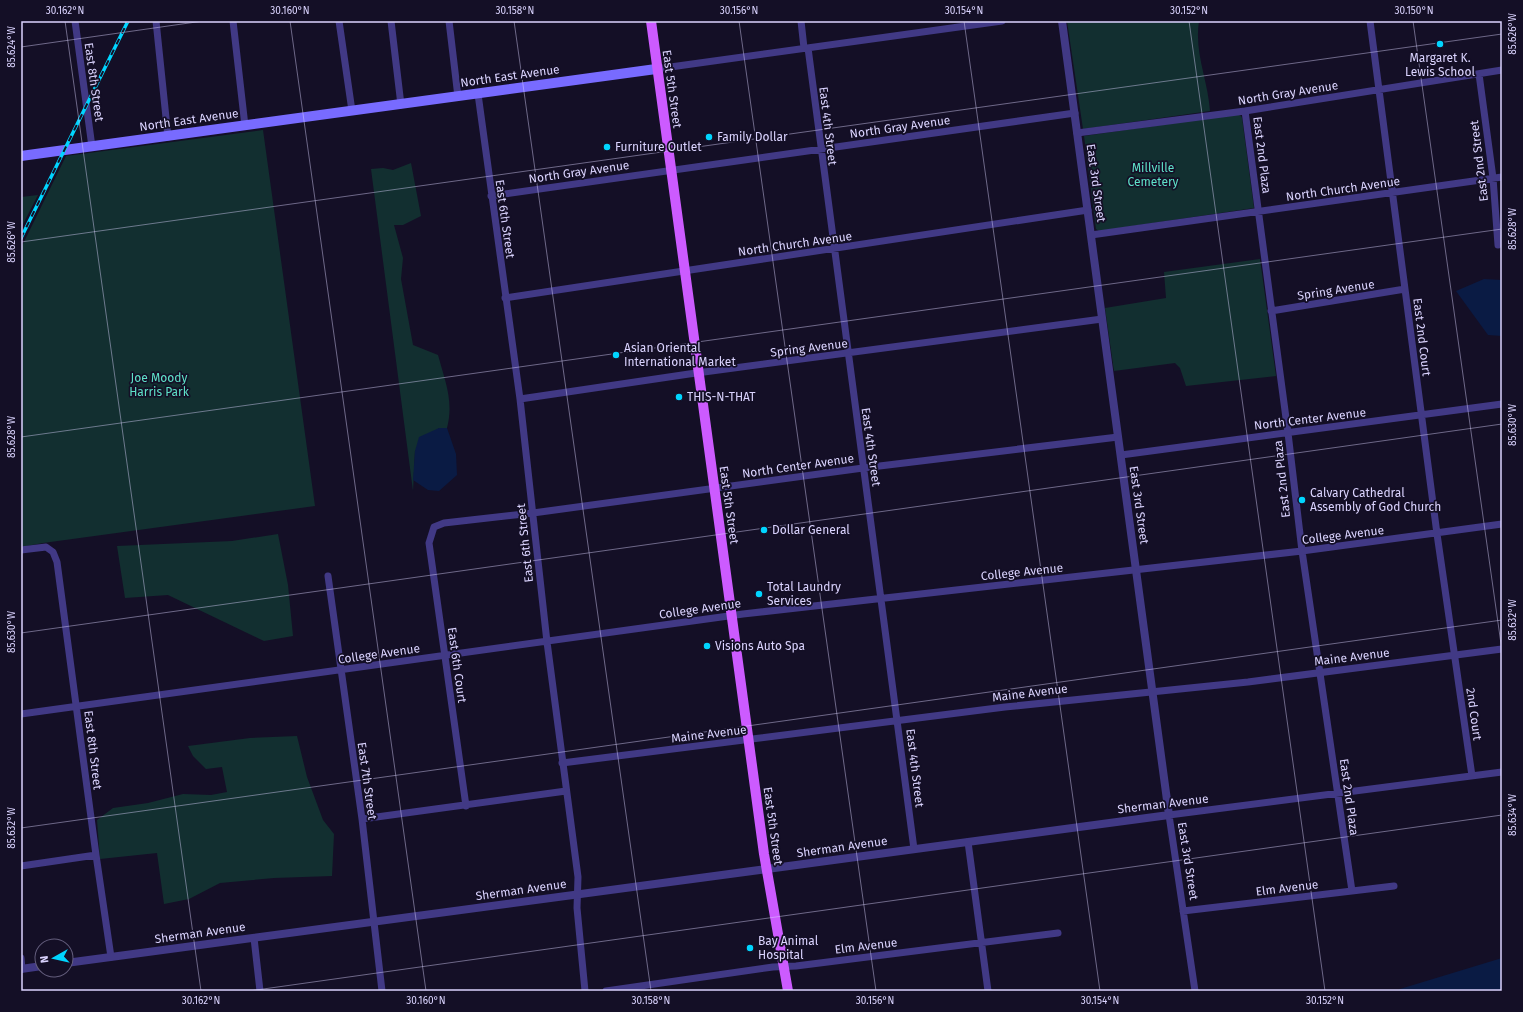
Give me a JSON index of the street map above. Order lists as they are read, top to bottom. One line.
{"streets":{"main road":["North East Avenue","East 5th Street"],"street":["East 8th Street","North Gray Avenue","East 4th Street","East 2nd Plaza","East 2nd Street","East 3rd Street","North Church Avenue","East 6th Street","Spring Avenue","East 2nd Court","North Center Avenue","College Avenue","Maine Avenue","East 6th Court","2nd Court","East 7th Street","Sherman Avenue","Elm Avenue"]},"crossings":[["North East Avenue","East 8th Street"],["North East Avenue","East 5th Street"],["North East Avenue","East 4th Street"],["North East Avenue","East 6th Street"],["East 8th Street","College Avenue"],["East 8th Street","Sherman Avenue"],["East 5th Street","North Gray Avenue"],["East 5th Street","North Church Avenue"],["East 5th Street","Spring Avenue"],["East 5th Street","North Center Avenue"],["East 5th Street","College Avenue"],["East 5th Street","Maine Avenue"],["East 5th Street","Sherman Avenue"],["East 5th Street","Elm Avenue"],["North Gray Avenue","East 4th Street"],["North Gray Avenue","East 2nd Plaza"],["North Gray Avenue","East 2nd Street"],["North Gray Avenue","East 3rd Street"],["North Gray Avenue","East 6th Street"],["North Gray Avenue","East 2nd Court"],["East 4th Street","North Church Avenue"],["East 4th Street","Spring Avenue"],["East 4th Street","North Center Avenue"],["East 4th Street","College Avenue"],["East 4th Street","Maine Avenue"],["East 4th Street","Sherman Avenue"],["East 2nd Plaza","North Church Avenue"],["East 2nd Plaza","Spring Avenue"],["East 2nd Plaza","North Center Avenue"],["East 2nd Plaza","College Avenue"],["East 2nd Plaza","Maine Avenue"],["East 2nd Plaza","Sherman Avenue"],["East 2nd Plaza","Elm Avenue"],["East 2nd Street","North Church Avenue"],["East 3rd Street","North Church Avenue"],["East 3rd Street","Spring Avenue"],["East 3rd Street","North Center Avenue"],["East 3rd Street","College Avenue"],["East 3rd Street","Maine Avenue"],["East 3rd Street","Sherman Avenue"],["East 3rd Street","Elm Avenue"],["North Church Avenue","East 6th Street"],["North Church Avenue","East 2nd Court"],["East 6th Street","Spring Avenue"],["East 6th Street","North Center Avenue"],["East 6th Street","College Avenue"],["East 6th Street","Maine Avenue"],["East 6th Street","Sherman Avenue"],["Spring Avenue","East 2nd Court"],["East 2nd Court","North Center Avenue"],["East 2nd Court","College Avenue"],["East 2nd Court","Maine Avenue"],["East 2nd Court","2nd Court"],["North Center Avenue","East 6th Court"],["College Avenue","East 6th Court"],["College Avenue","East 7th Street"],["Maine Avenue","2nd Court"],["2nd Court","Sherman Avenue"],["East 7th Street","Sherman Avenue"]],"parks":["Millville Cemetery","Joe Moody Harris Park"],"places":["Margaret K. Lewis School","Family Dollar","Furniture Outlet","Asian Oriental International Market","THIS-N-THAT","Calvary Cathedral Assembly of God Church","Dollar General","Total Laundry Services","Visions Auto Spa","Bay Animal Hospital"],"north":"left","coordinates":["30.162°N","30.160°N","30.158°N","30.156°N","30.154°N","30.152°N","30.150°N","85.626°W","85.624°W","85.628°W","85.630°W","85.632°W","85.634°W"]}
